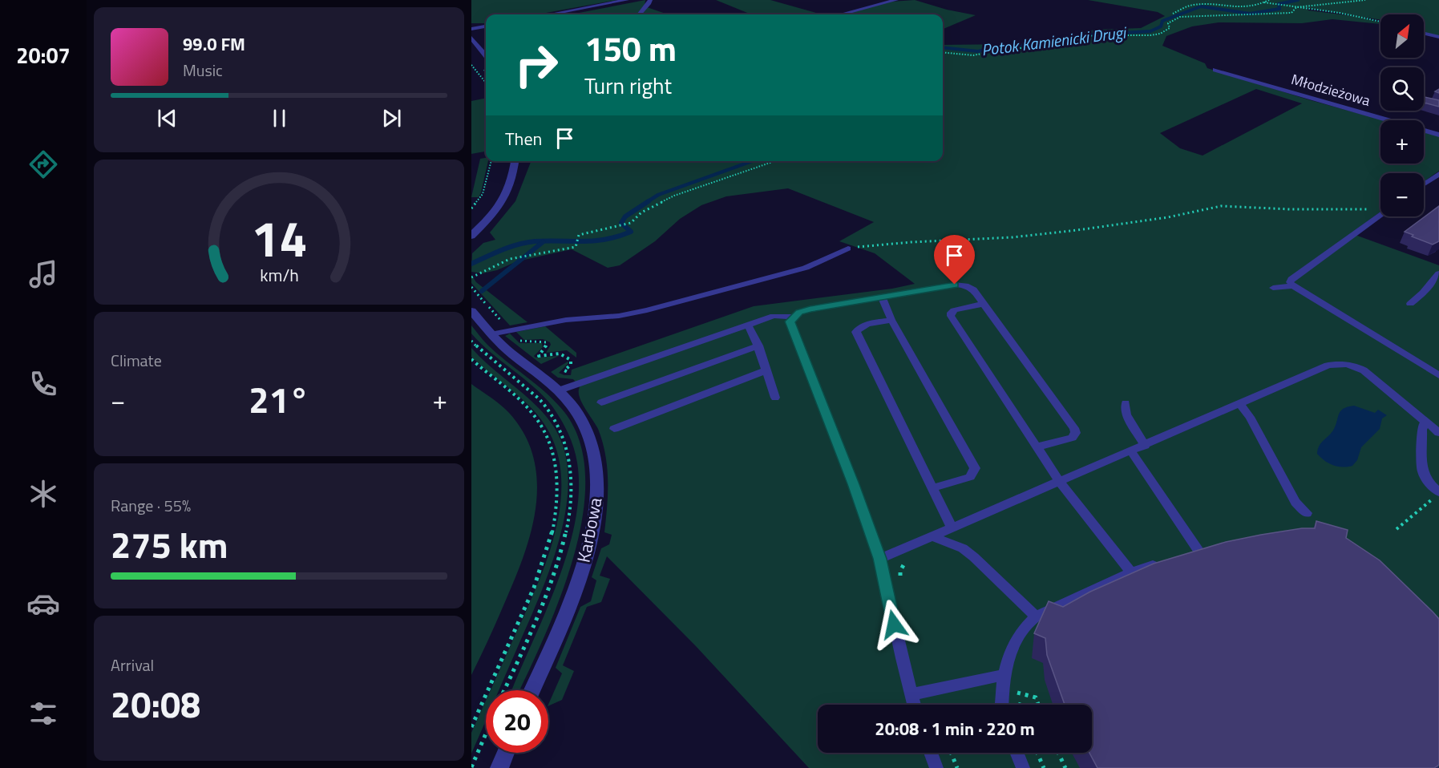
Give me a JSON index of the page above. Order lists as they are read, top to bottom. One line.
{"streets":{"street":["Młodzieżowa","Karbowa"]},"water":["Potok Kamienicki Drugi"],"north":"top right","page":{"tabs":"20:07","map_buttons":["+","−"],"turn":["150 m","Turn right"],"song":["99.0 FM","Music"],"then":"Then","tile":["Climate",["Range · 55%","275 km"],["Arrival","20:08"]],"heat":["−","21°","+"],"limit":"20","trip":"20:08 · 1 min · 220 m","gauge":["14","km/h"]}}
